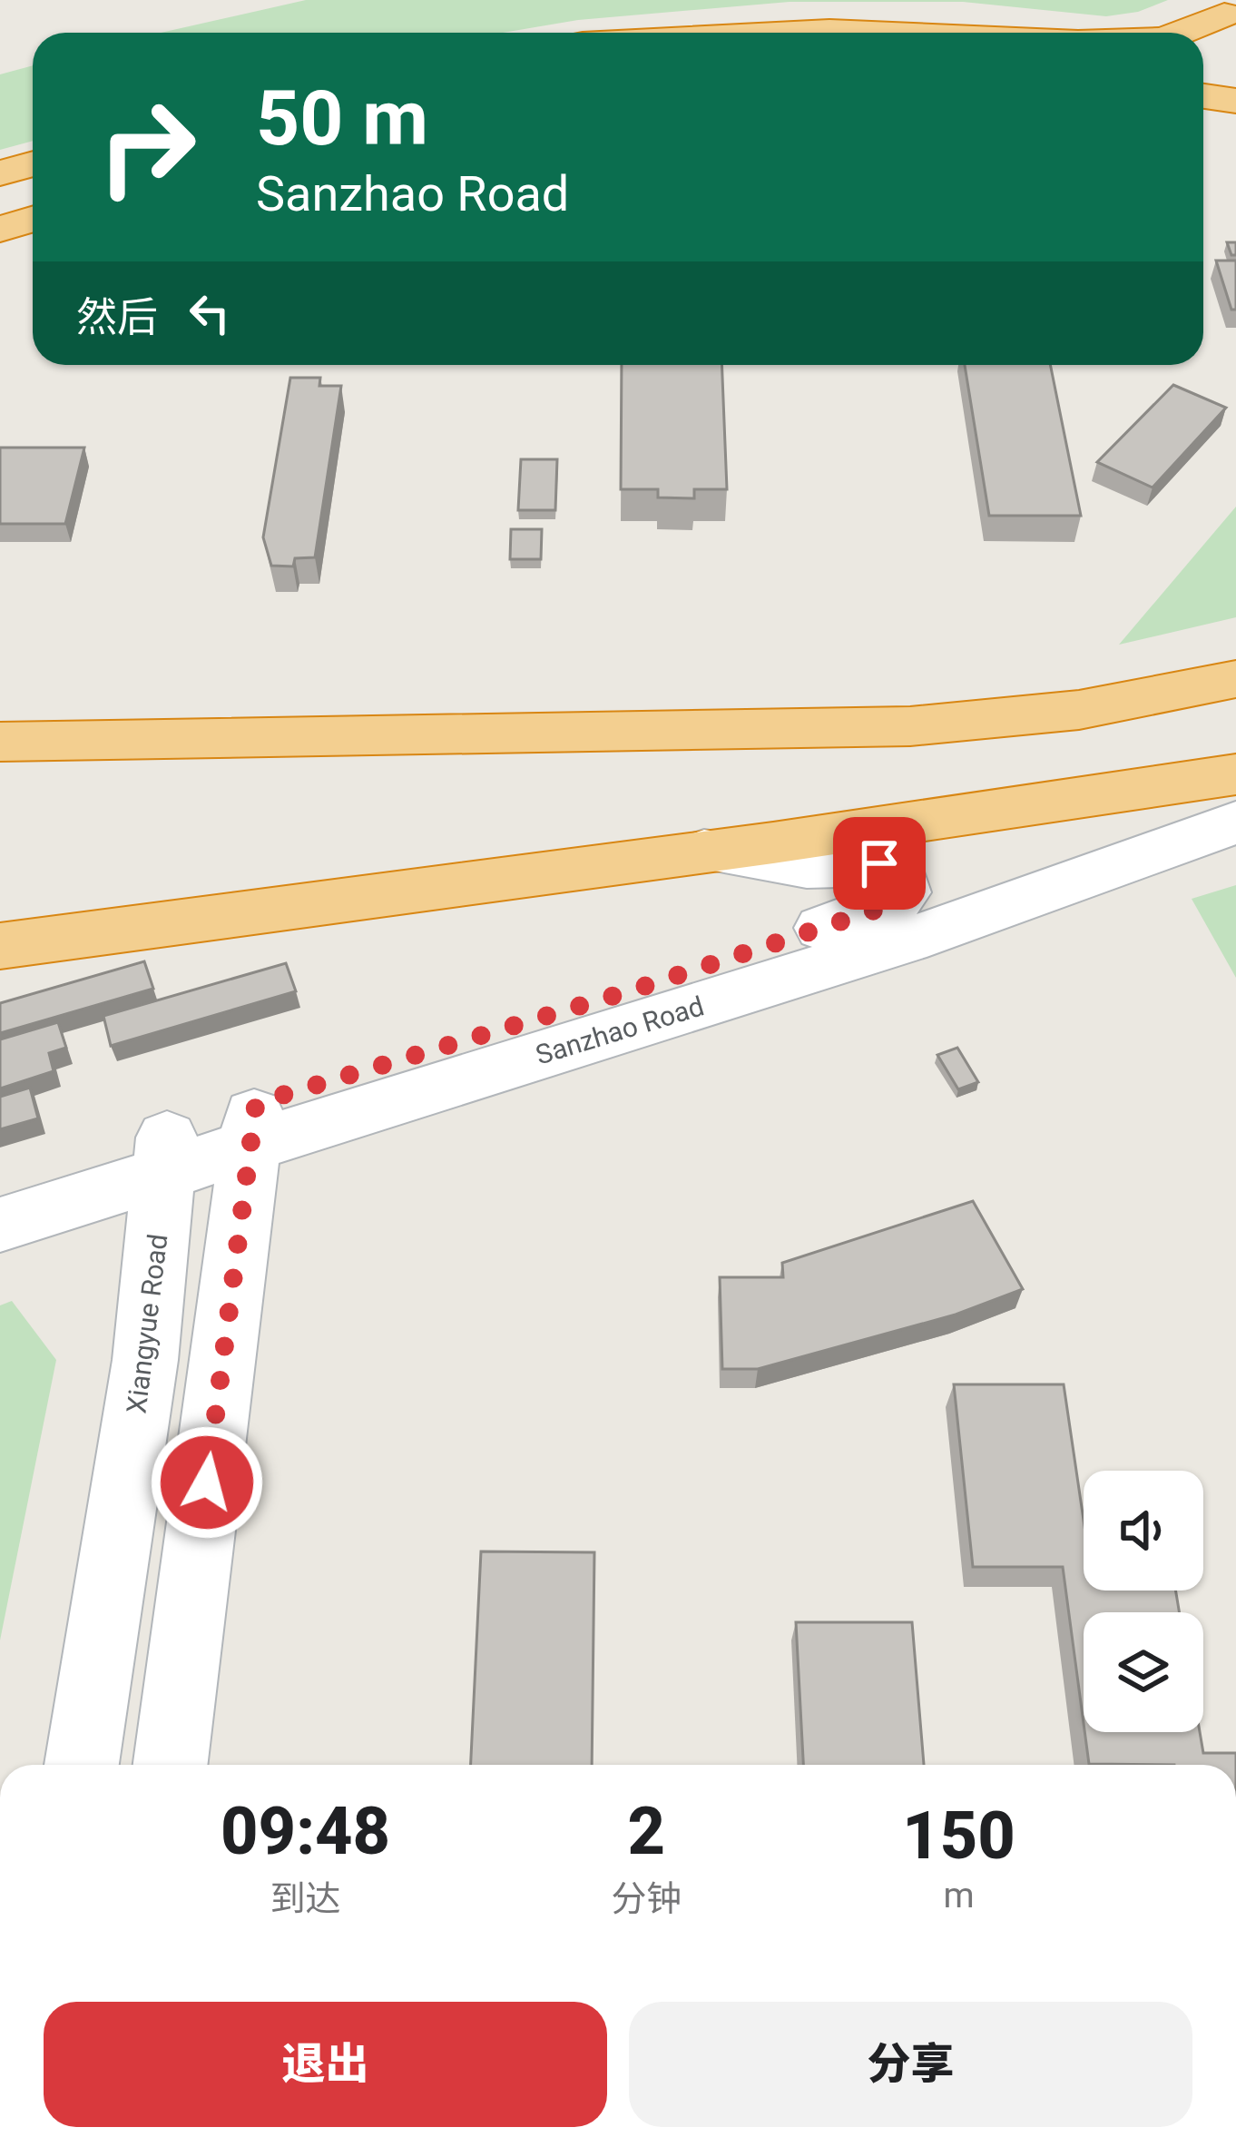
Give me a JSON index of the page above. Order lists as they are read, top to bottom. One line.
{"streets":{"street":["Sanzhao Road","Xiangyue Road"]},"crossings":[["Sanzhao Road","Xiangyue Road"]],"page":{"turn":["50 m","Sanzhao Road"],"then":"然后","eta":["09:48","到达","2","分钟","150","m"],"buttons":["退出","分享"]}}
